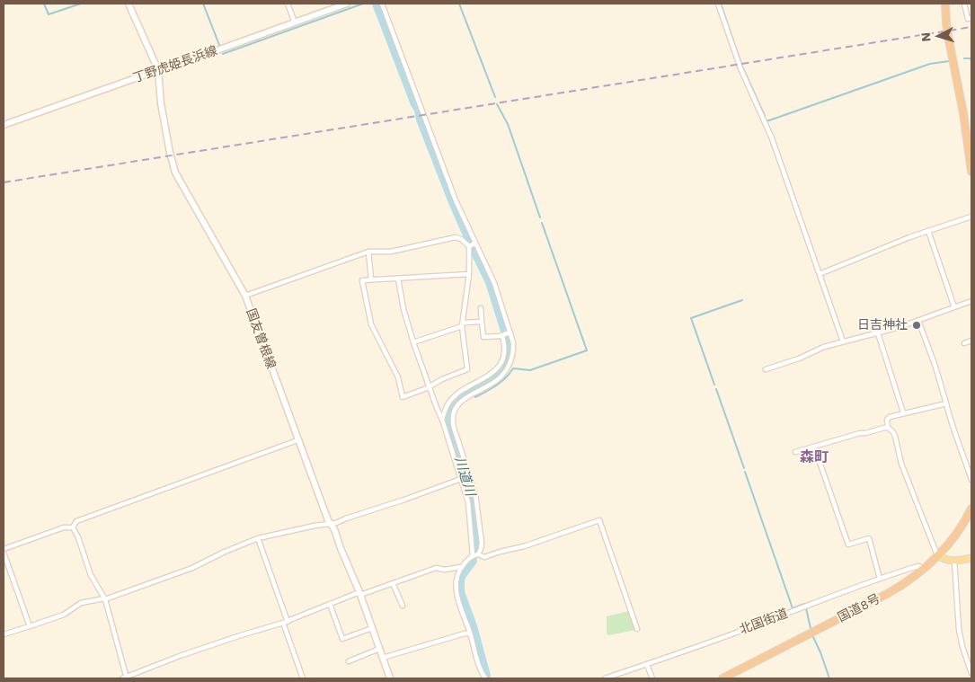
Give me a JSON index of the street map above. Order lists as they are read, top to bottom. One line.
{"streets":{"highway":["国道8号"],"main road":["丁野虎姫長浜線","国友曽根線"],"street":["北国街道"]},"crossings":[["丁野虎姫長浜線","国友曽根線"],["国道8号","北国街道"]],"districts":["森町"],"water":["川道川"],"places":["日吉神社"],"north":"left"}
